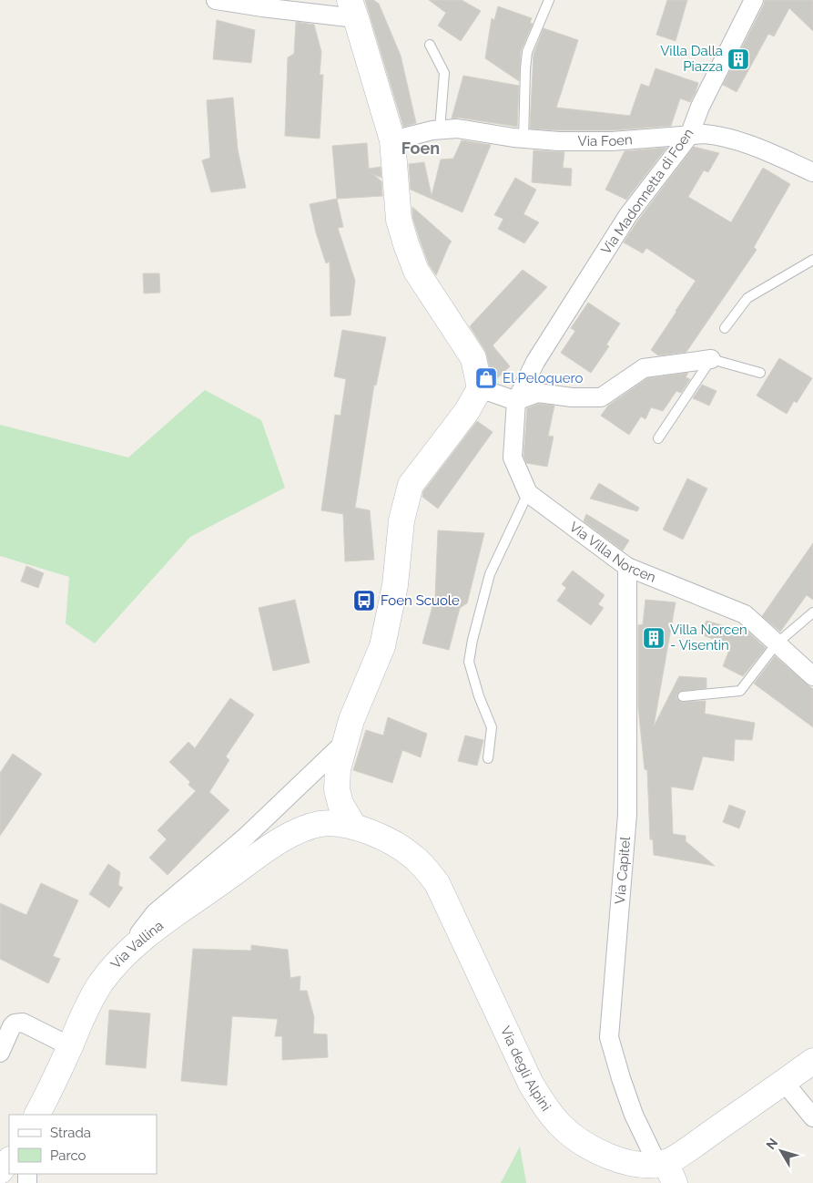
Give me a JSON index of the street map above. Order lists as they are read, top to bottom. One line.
{"streets":{"main road":["Via Vallina","Via degli Alpini"],"street":["Via Foen","Via Madonnetta di Foen","Via Villa Norcen","Via Capitel"]},"crossings":[["Via Foen","Via Madonnetta di Foen"],["Via Villa Norcen","Via Capitel"],["Via Capitel","Via degli Alpini"],["Via Vallina","Via degli Alpini"]],"districts":["Foen"],"places":{"building":["Villa Dalla Piazza","Villa Norcen - Visentin"],"shop":["El Peloquero"],"bus stop":["Foen Scuole"]},"legend":["Strada","Parco"],"north":"top left"}
